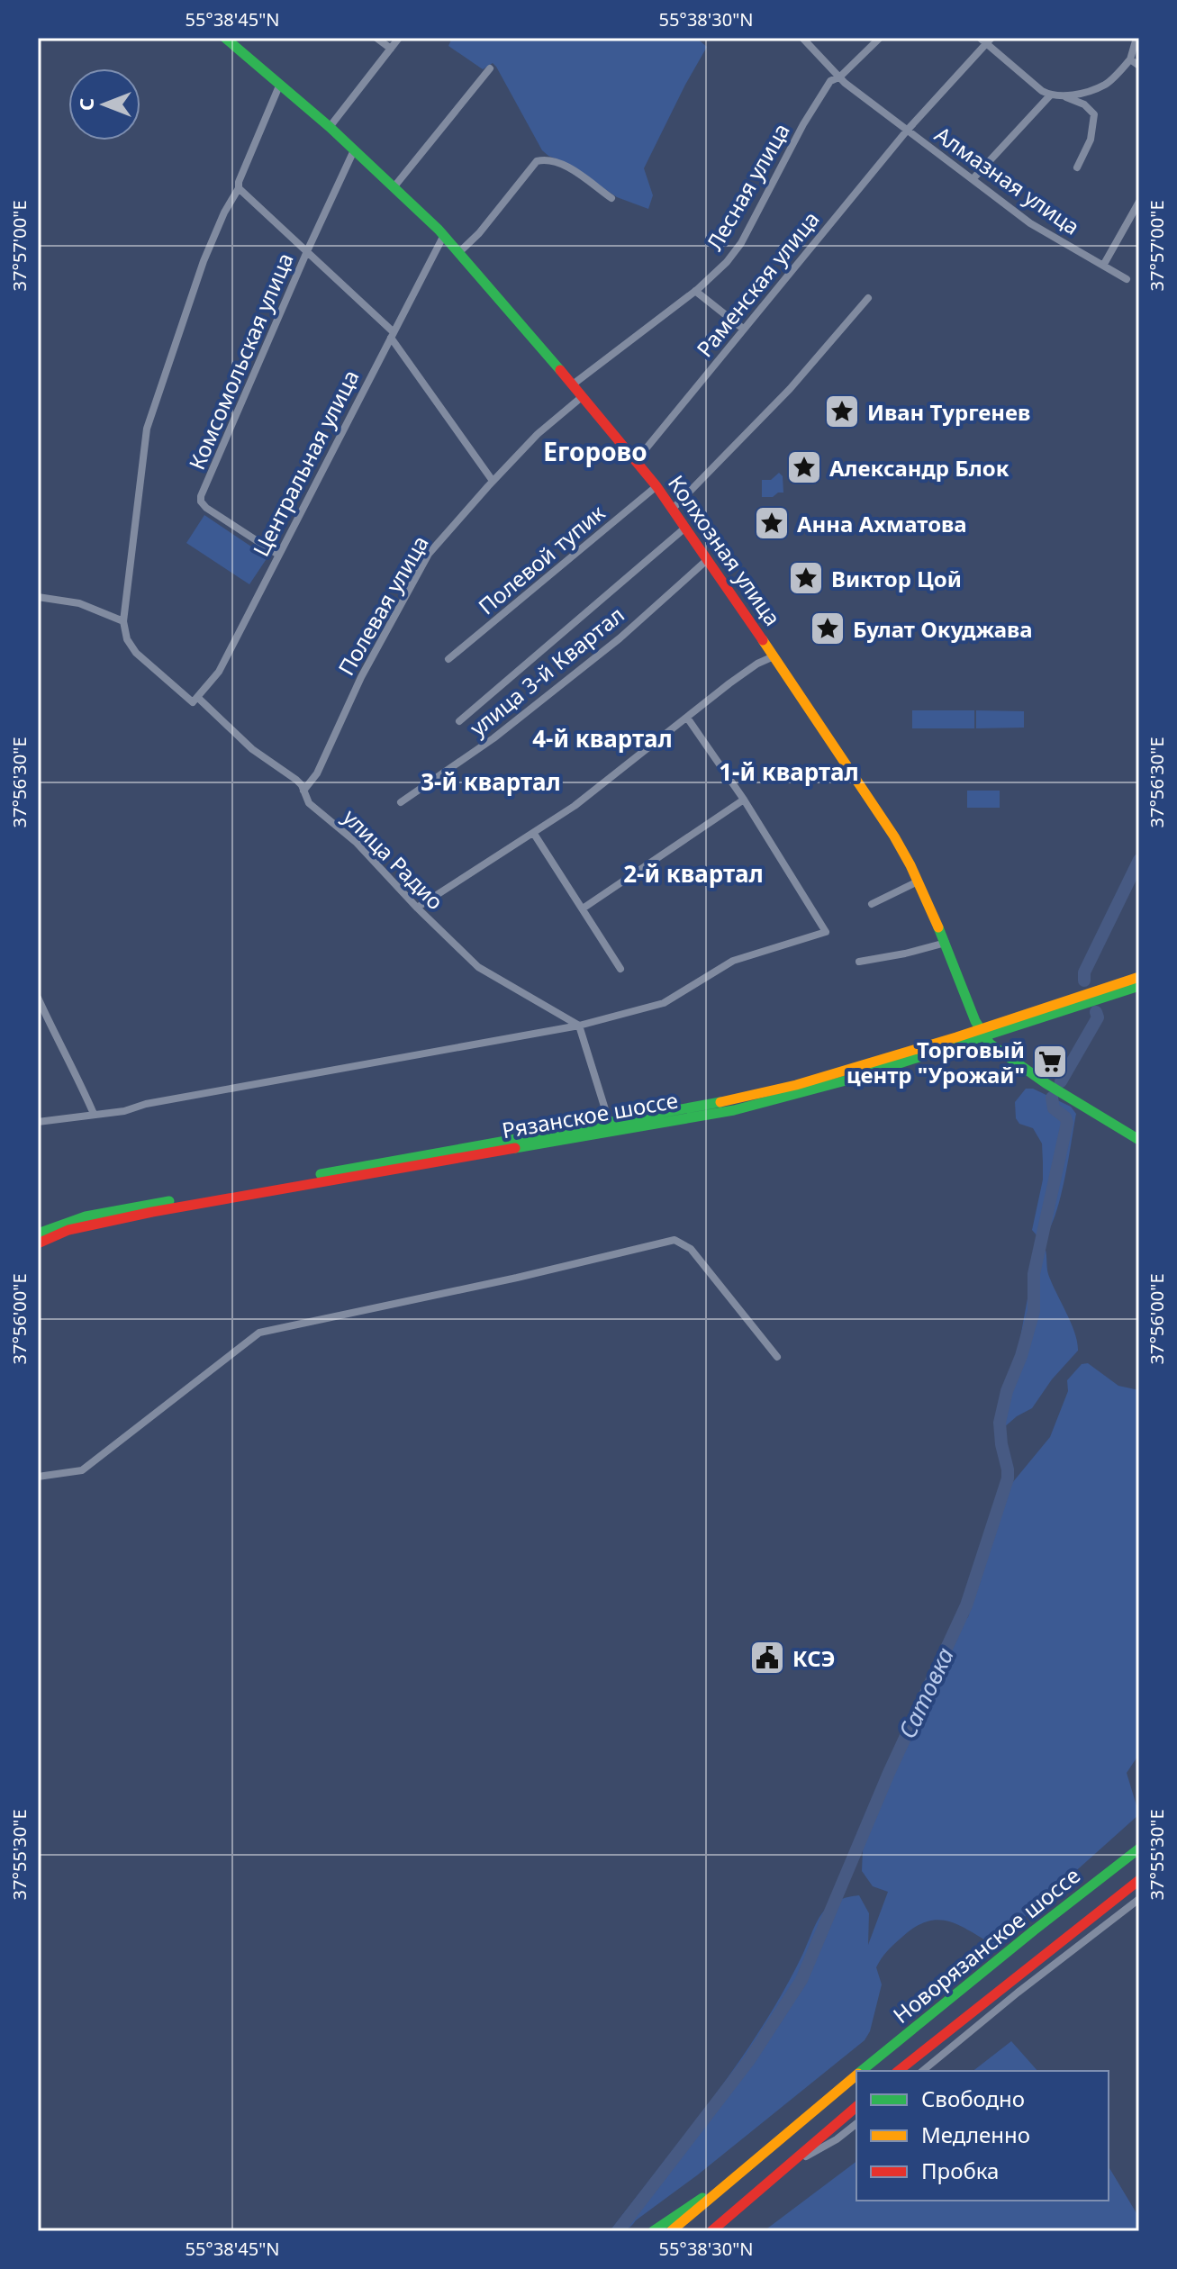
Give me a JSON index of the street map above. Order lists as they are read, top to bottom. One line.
{"streets":{"main road":["Колхозная улица","Рязанское шоссе","Новорязанское шоссе"],"street":["Алмазная улица","Лесная улица","Раменская улица","Комсомольская улица","Центральная улица","Полевой тупик","Полевая улица","улица 3-й Квартал","улица Радио"]},"crossings":[["Алмазная улица","Лесная улица"],["Алмазная улица","Раменская улица"],["Лесная улица","Колхозная улица"],["Раменская улица","Колхозная улица"],["Комсомольская улица","Центральная улица"],["Комсомольская улица","Колхозная улица"],["Центральная улица","Колхозная улица"],["Центральная улица","улица Радио"],["Колхозная улица","Полевой тупик"],["Колхозная улица","Полевая улица"],["Колхозная улица","улица 3-й Квартал"],["Колхозная улица","Рязанское шоссе"],["Полевая улица","улица Радио"]],"districts":["Егорово","4-й квартал","1-й квартал","3-й квартал","2-й квартал"],"water":["Сатовка"],"places":{"place":["Иван Тургенев","Александр Блок","Анна Ахматова","Виктор Цой","Булат Окуджава"],"supermarket":["Торговый центр \"Урожай\""],"public building":["КСЭ"]},"legend":["Свободно","Медленно","Пробка"],"north":"left","coordinates":["55°38'45\"N","55°38'30\"N","37°57'00\"E","37°56'30\"E","37°56'00\"E","37°55'30\"E"]}
